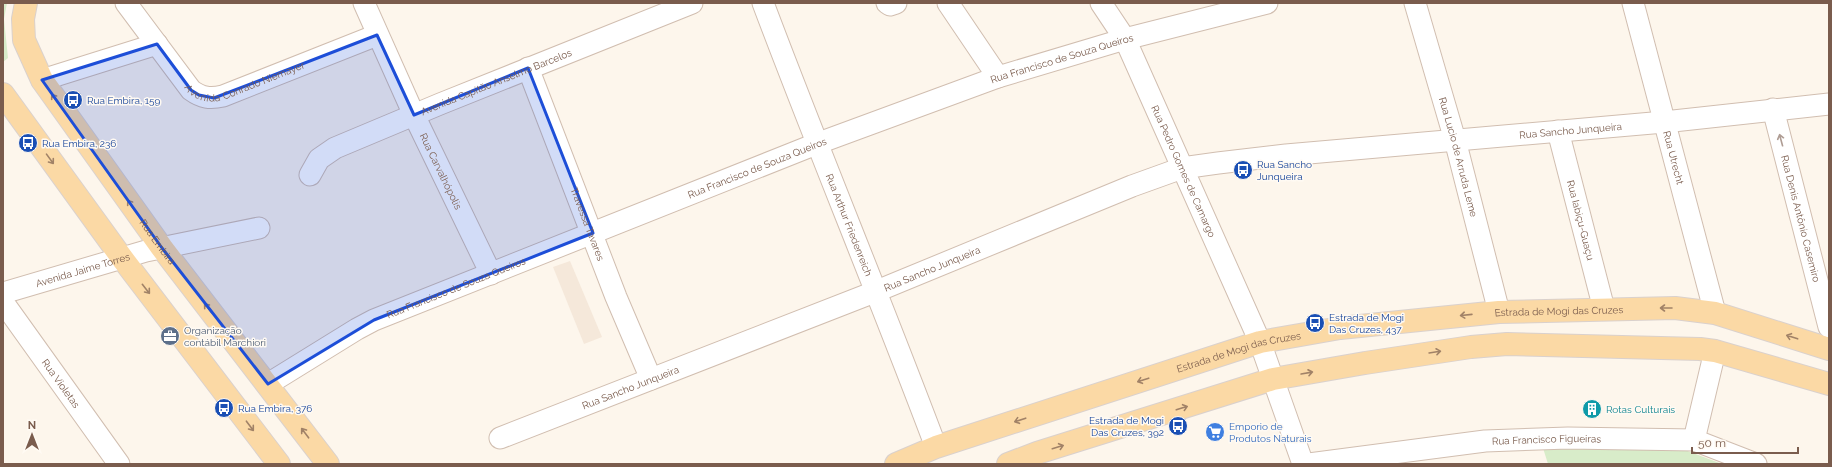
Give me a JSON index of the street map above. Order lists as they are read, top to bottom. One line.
{"streets":{"main road":["Rua Embira","Estrada de Mogi das Cruzes"],"street":["Rua Francisco de Souza Queiros","Avenida Conrado Niemayer","Avenida Capitão Anselmo Barcelos","Rua Sancho Junqueira","Rua Lucio de Arruda Leme","Rua Utrecht","Rua Carvalhópolis","Rua Pedro Gomes de Camargo","Rua Denis Antônio Casemiro","Rua Iabiçu-Guaçu","Travessa Tavares","Rua Arthur Friedenreich","Avenida Jaime Torres","Rua Violetas","Rua Francisco Figueiras"]},"crossings":[["Rua Francisco de Souza Queiros","Rua Carvalhópolis"],["Rua Francisco de Souza Queiros","Rua Pedro Gomes de Camargo"],["Rua Francisco de Souza Queiros","Travessa Tavares"],["Rua Francisco de Souza Queiros","Rua Arthur Friedenreich"],["Rua Francisco de Souza Queiros","Rua Embira"],["Avenida Conrado Niemayer","Rua Carvalhópolis"],["Avenida Capitão Anselmo Barcelos","Rua Carvalhópolis"],["Avenida Capitão Anselmo Barcelos","Travessa Tavares"],["Rua Sancho Junqueira","Rua Lucio de Arruda Leme"],["Rua Sancho Junqueira","Rua Utrecht"],["Rua Sancho Junqueira","Rua Pedro Gomes de Camargo"],["Rua Sancho Junqueira","Rua Denis Antônio Casemiro"],["Rua Sancho Junqueira","Rua Iabiçu-Guaçu"],["Rua Sancho Junqueira","Travessa Tavares"],["Rua Sancho Junqueira","Rua Arthur Friedenreich"],["Rua Lucio de Arruda Leme","Estrada de Mogi das Cruzes"],["Rua Utrecht","Estrada de Mogi das Cruzes"],["Rua Pedro Gomes de Camargo","Estrada de Mogi das Cruzes"],["Rua Iabiçu-Guaçu","Estrada de Mogi das Cruzes"],["Rua Arthur Friedenreich","Estrada de Mogi das Cruzes"],["Rua Embira","Avenida Jaime Torres"]],"one_way":["Rua Denis Antônio Casemiro"],"places":{"bus stop":["Rua Embira, 159","Rua Embira, 236","Rua Sancho Junqueira","Estrada de Mogi Das Cruzes, 437","Rua Embira, 376","Estrada de Mogi Das Cruzes, 392"],"office":["Organização contábil Marchiori"],"building":["Rotas Culturais"],"supermarket":["Emporio de Produtos Naturais"]},"scale_bar":"50 m","north":"top"}
